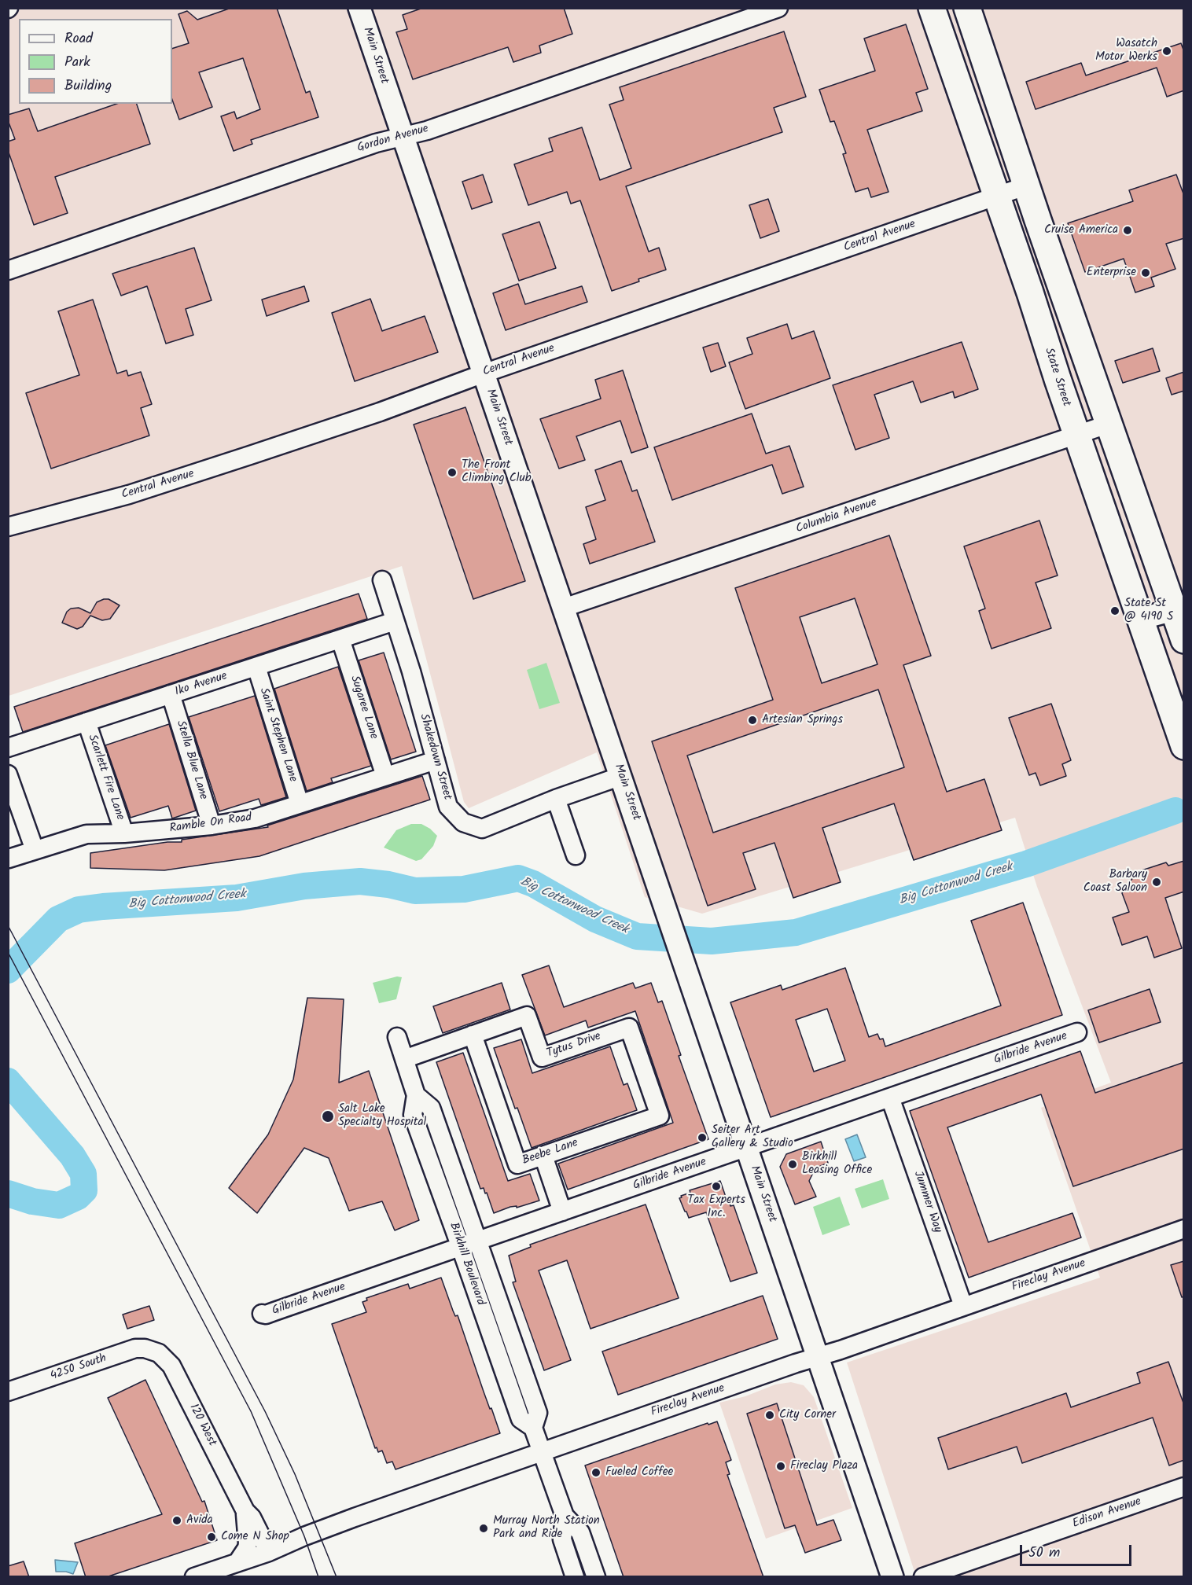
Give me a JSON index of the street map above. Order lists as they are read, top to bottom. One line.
{"streets":{"main road":["State Street"],"street":["Main Street","Gordon Avenue","Central Avenue","Columbia Avenue","Iko Avenue","Sugaree Lane","Saint Stephen Lane","Shakedown Street","Stella Blue Lane","Scarlett Fire Lane","Ramble On Road","Tytus Drive","Gilbride Avenue","Beebe Lane","Jummer Way","Birkhill Boulevard","Fireclay Avenue","4250 South","120 West","Edison Avenue"]},"crossings":[["Main Street","Gordon Avenue"],["Main Street","Central Avenue"],["Main Street","Columbia Avenue"],["Main Street","Shakedown Street"],["Main Street","Gilbride Avenue"],["Main Street","Fireclay Avenue"],["Central Avenue","State Street"],["State Street","Columbia Avenue"],["Iko Avenue","Sugaree Lane"],["Iko Avenue","Saint Stephen Lane"],["Iko Avenue","Shakedown Street"],["Iko Avenue","Stella Blue Lane"],["Iko Avenue","Scarlett Fire Lane"],["Sugaree Lane","Ramble On Road"],["Saint Stephen Lane","Ramble On Road"],["Shakedown Street","Ramble On Road"],["Stella Blue Lane","Ramble On Road"],["Scarlett Fire Lane","Ramble On Road"],["Tytus Drive","Beebe Lane"],["Tytus Drive","Birkhill Boulevard"],["Gilbride Avenue","Jummer Way"],["Gilbride Avenue","Birkhill Boulevard"],["Jummer Way","Fireclay Avenue"],["Birkhill Boulevard","Fireclay Avenue"],["Fireclay Avenue","120 West"],["4250 South","120 West"]],"water":["Big Cottonwood Creek"],"places":["Wasatch Motor Werks","Cruise America","Enterprise","The Front Climbing Club","State St @ 4190 S","Artesian Springs","Barbary Coast Saloon","Salt Lake Specialty Hospital","Seiter Art Gallery & Studio","Birkhill Leasing Office","Tax Experts Inc.","City Corner","Fireclay Plaza","Fueled Coffee","Avida","Murray North Station Park and Ride","Come N Shop"],"legend":["Road","Park","Building"],"scale_bar":"50 m"}
